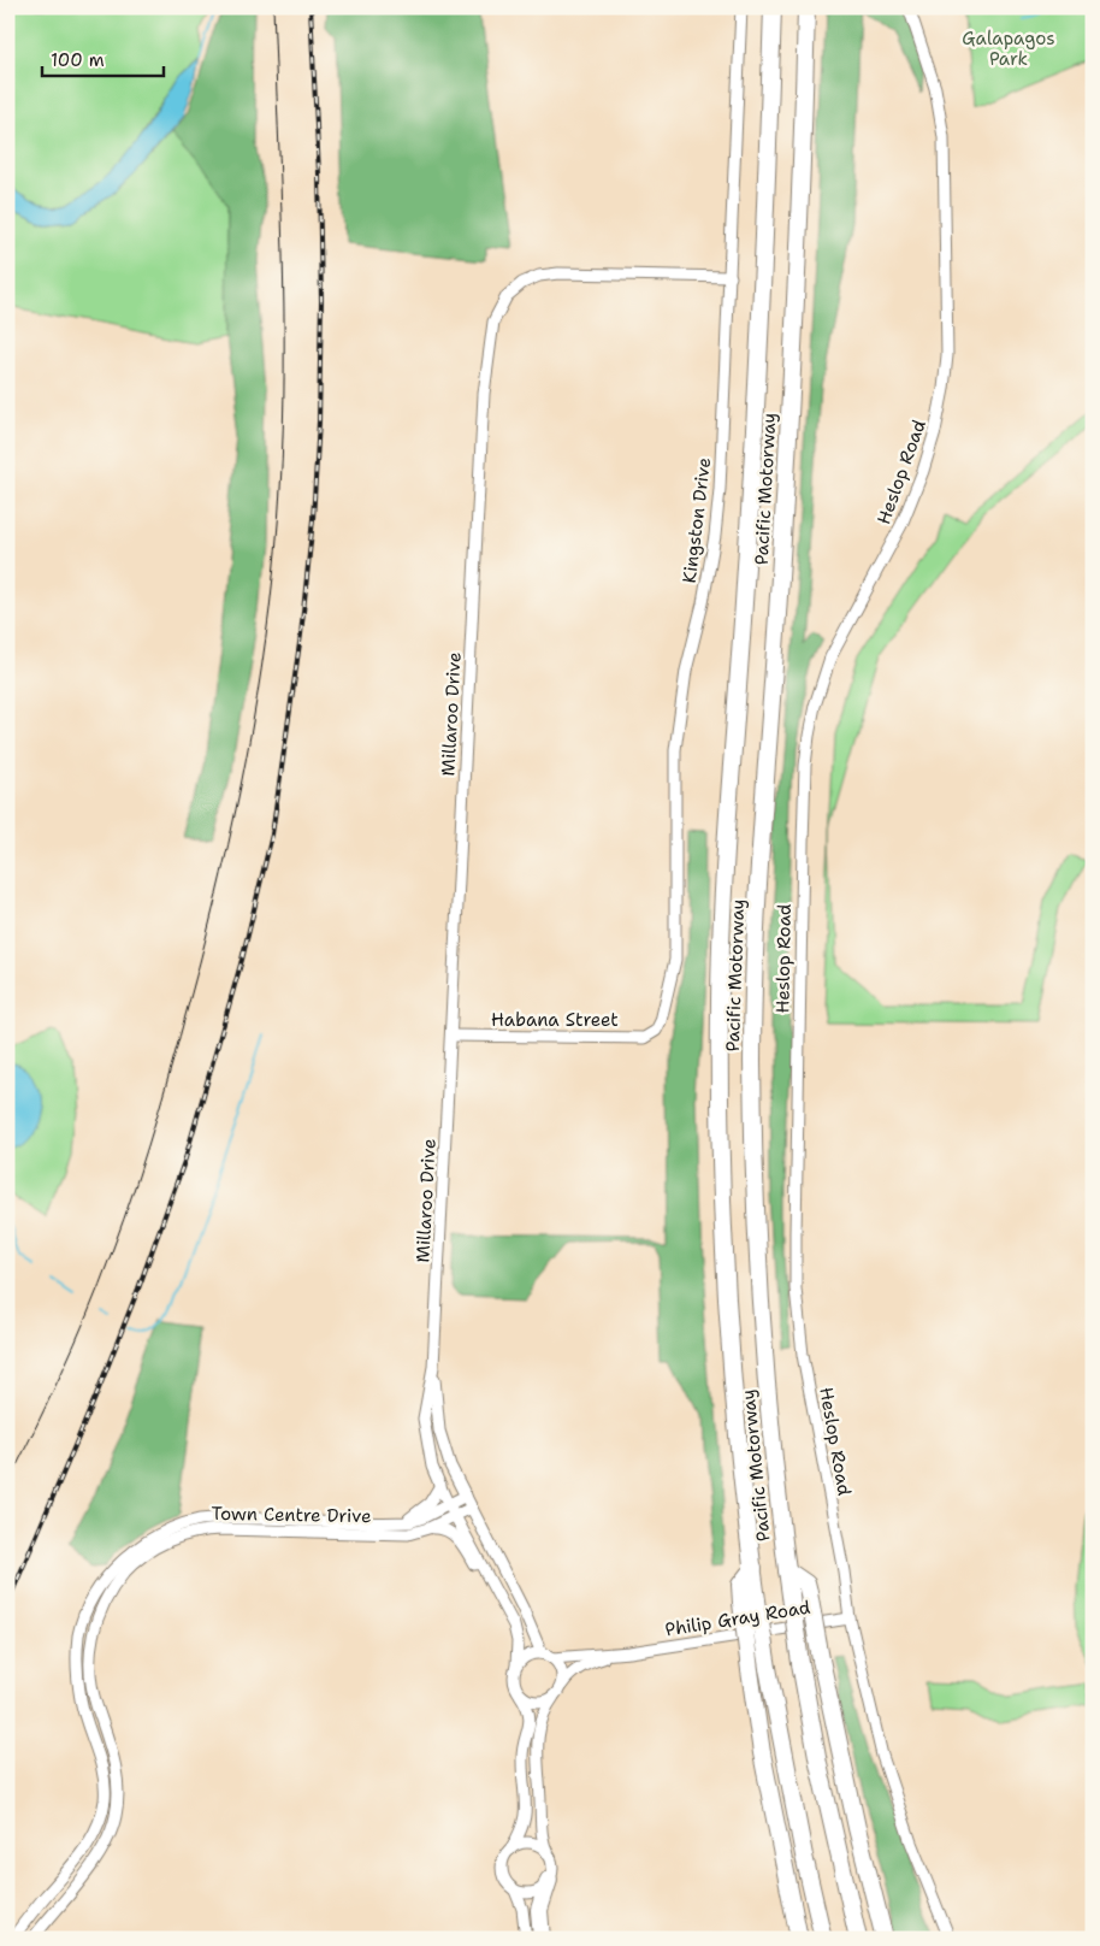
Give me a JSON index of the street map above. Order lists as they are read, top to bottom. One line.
{"streets":{"highway":["Pacific Motorway"],"street":["Heslop Road","Kingston Drive","Millaroo Drive","Habana Street","Town Centre Drive","Philip Gray Road"]},"crossings":[["Heslop Road","Philip Gray Road"],["Kingston Drive","Millaroo Drive"],["Kingston Drive","Habana Street"],["Millaroo Drive","Habana Street"],["Millaroo Drive","Town Centre Drive"],["Millaroo Drive","Philip Gray Road"]],"parks":["Galapagos Park"],"scale_bar":"100 m"}
